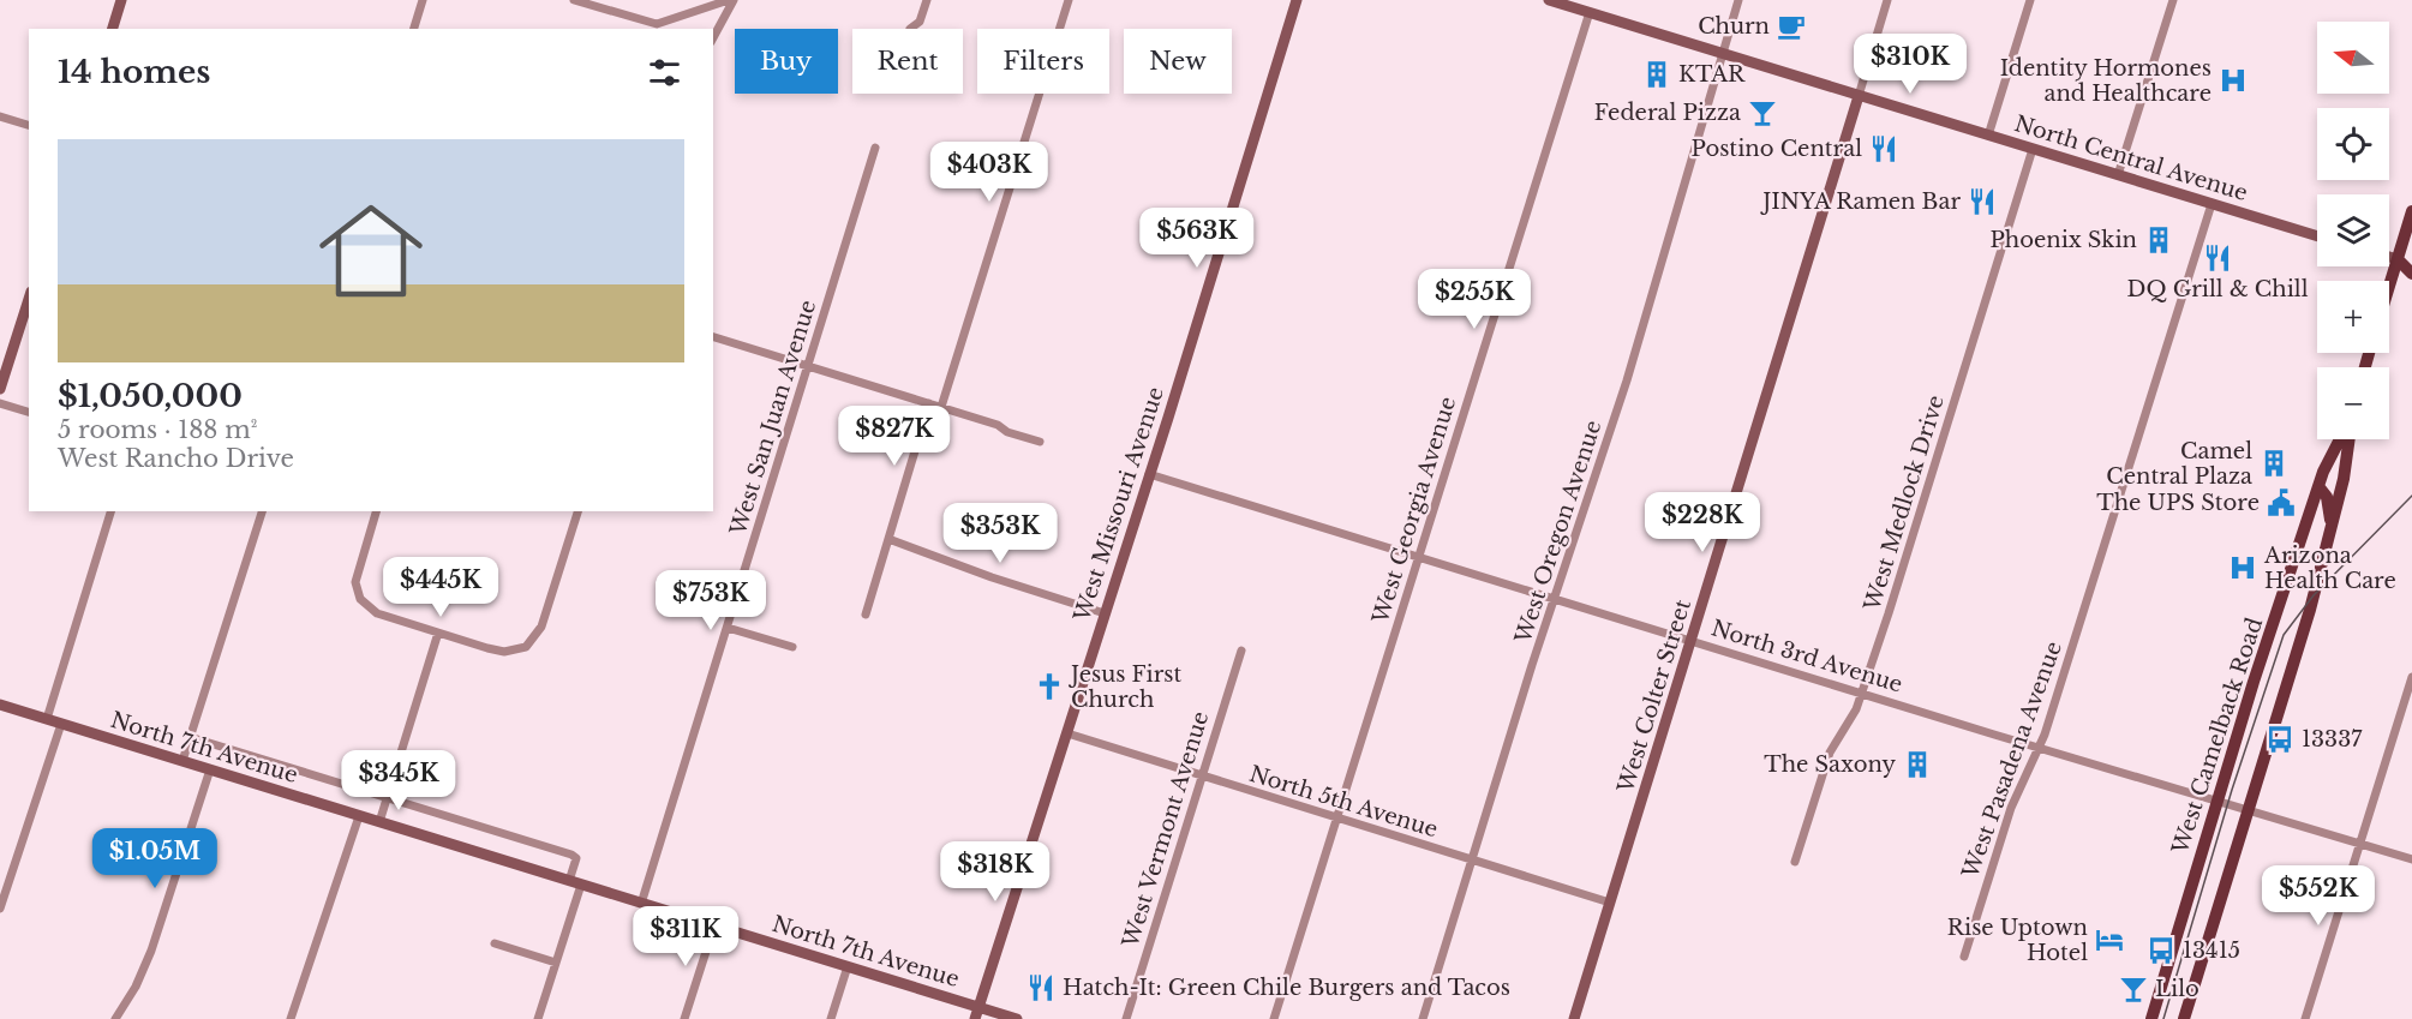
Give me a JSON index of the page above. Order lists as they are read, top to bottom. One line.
{"streets":{"main road":["North Central Avenue","West Missouri Avenue","West Colter Street","West Camelback Road","North 7th Avenue"],"street":["West San Juan Avenue","West Medlock Drive","West Georgia Avenue","West Oregon Avenue","North 3rd Avenue","West Pasadena Avenue","North 5th Avenue","West Vermont Avenue"]},"crossings":[["North Central Avenue","West Medlock Drive"],["North Central Avenue","West Georgia Avenue"],["North Central Avenue","West Oregon Avenue"],["North Central Avenue","West Colter Street"],["North Central Avenue","West Pasadena Avenue"],["West San Juan Avenue","North 7th Avenue"],["West Medlock Drive","North 3rd Avenue"],["West Missouri Avenue","North 3rd Avenue"],["West Missouri Avenue","North 7th Avenue"],["West Missouri Avenue","North 5th Avenue"],["West Georgia Avenue","North 3rd Avenue"],["West Georgia Avenue","North 5th Avenue"],["West Oregon Avenue","North 3rd Avenue"],["West Oregon Avenue","North 5th Avenue"],["North 3rd Avenue","West Colter Street"],["North 3rd Avenue","West Camelback Road"],["North 3rd Avenue","West Pasadena Avenue"],["West Colter Street","North 5th Avenue"],["North 5th Avenue","West Vermont Avenue"]],"places":{"cafe":["Churn"],"building":["KTAR","Phoenix Skin","Camel Central Plaza","The Saxony"],"hospital":["Identity Hormones and Healthcare","Arizona Health Care"],"bar":["Federal Pizza","Lilo"],"restaurant":["Postino Central","JINYA Ramen Bar","DQ Grill & Chill","Hatch-It: Green Chile Burgers and Tacos"],"public building":["The UPS Store"],"church":["Jesus First Church"],"bus stop":["13337","13415"],"hotel":["Rise Uptown Hotel"]},"north":"left","page":{"map_buttons":["+","−"],"chip":["Buy","Rent","Filters","New"],"heading":"14 homes","price":["$310K","$403K","$563K","$255K","$827K","$228K","$353K","$445K","$753K","$345K","$1.05M","$318K","$552K","$311K"],"list":[{"name":"$1,050,000","note":"5 rooms · 188 m² · West Rancho Drive"}]}}
